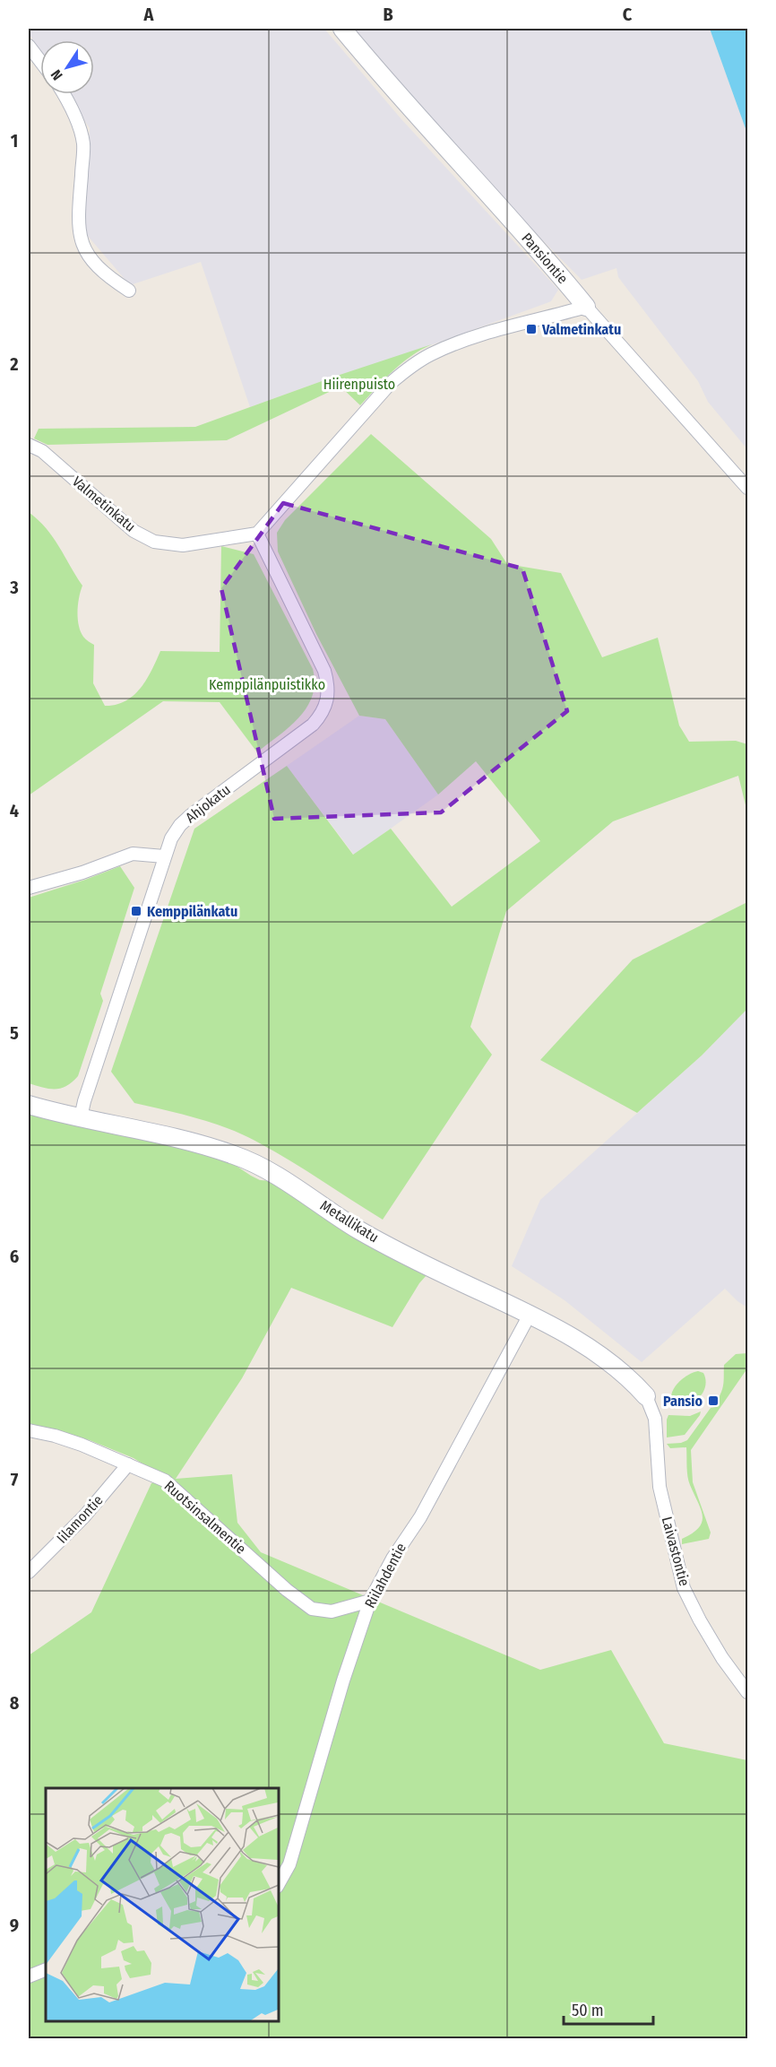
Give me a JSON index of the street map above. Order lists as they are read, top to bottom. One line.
{"streets":{"street":["Pansiontie","Valmetinkatu","Ahjokatu","Metallikatu","Ruotsinsalmentie","Iilamontie","Laivastontie","Riilahdentie"]},"crossings":[["Valmetinkatu","Ahjokatu"],["Ahjokatu","Metallikatu"],["Metallikatu","Laivastontie"],["Metallikatu","Riilahdentie"],["Ruotsinsalmentie","Iilamontie"],["Ruotsinsalmentie","Riilahdentie"]],"parks":["Hiirenpuisto","Kemppilänpuistikko"],"places":{"transit":["Valmetinkatu","Kemppilänkatu","Pansio"]},"scale_bar":"50 m","north":"bottom left","grid":{"columns":["A","B","C"],"rows":["1","2","3","4","5","6","7","8","9"]}}
